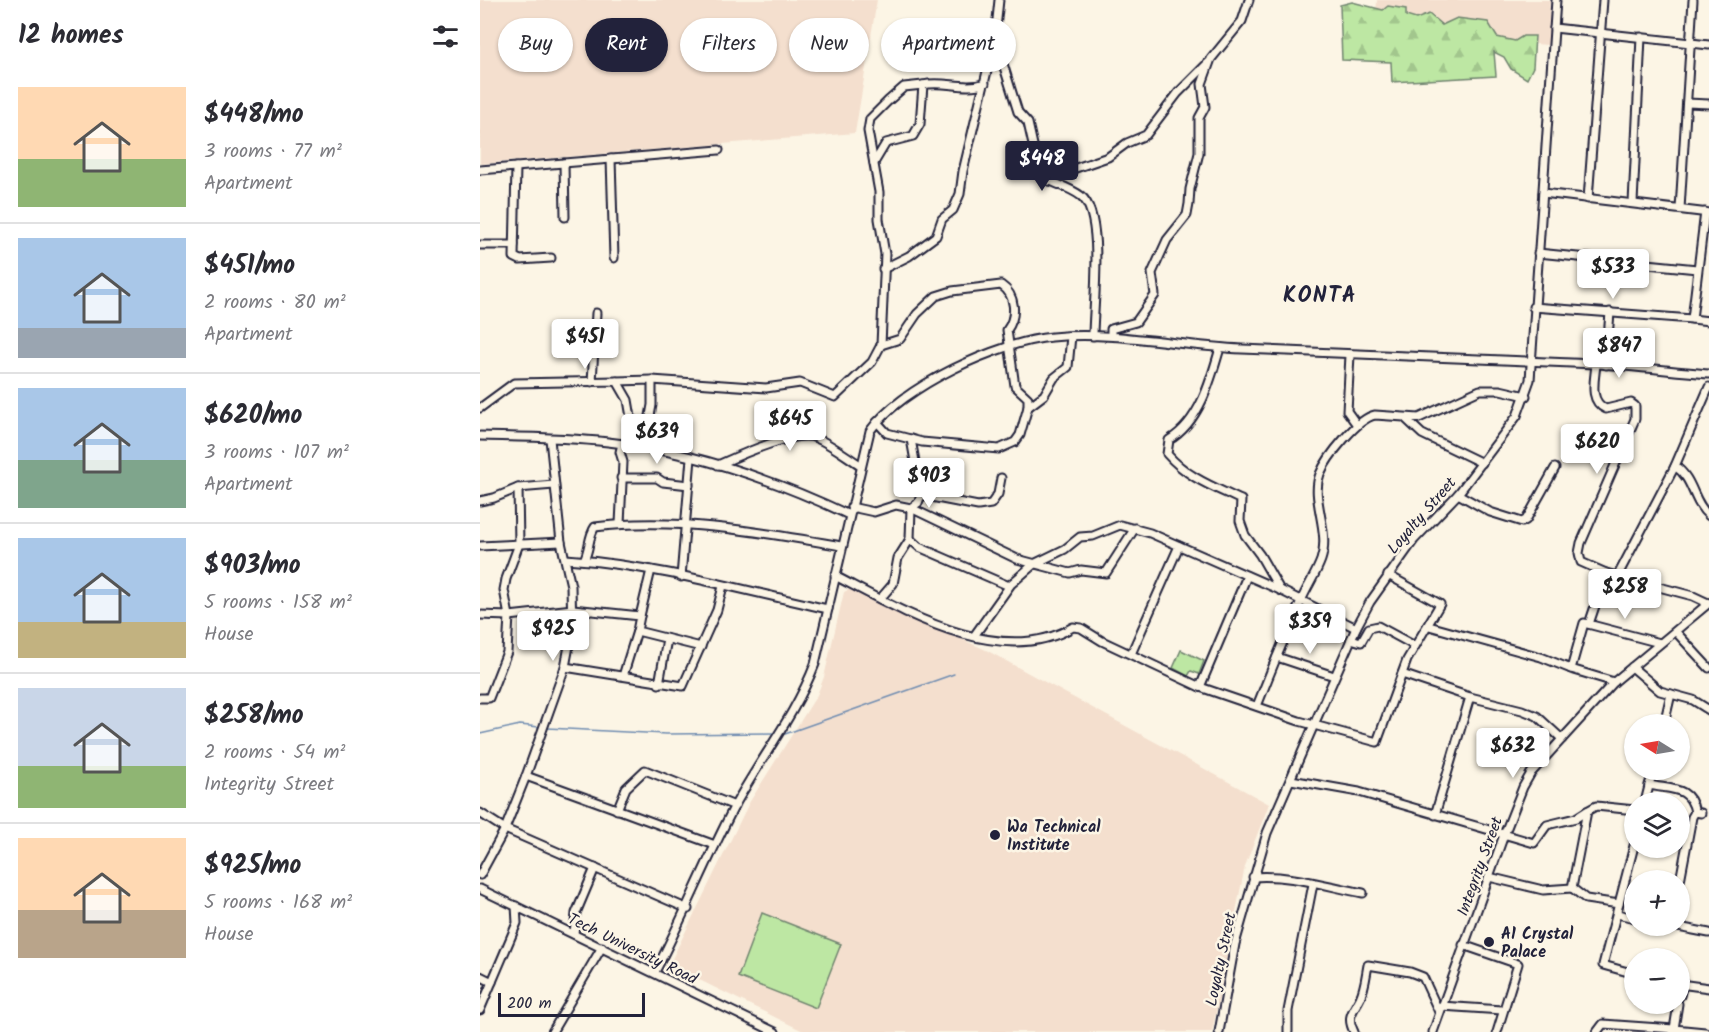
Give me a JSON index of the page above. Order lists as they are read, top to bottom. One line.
{"streets":{"street":["Loyalty Street","Integrity Street","Tech University Road"]},"districts":["KONTA"],"places":["Wa Technical Institute","A1 Crystal Palace"],"scale_bar":"200 m","north":"left","page":{"heading":"12 homes","chip":["Buy","Rent","Filters","New","Apartment"],"list":[{"name":"$448/mo","note":"3 rooms · 77 m² · Apartment"},{"name":"$451/mo","note":"2 rooms · 80 m² · Apartment"},{"name":"$620/mo","note":"3 rooms · 107 m² · Apartment"},{"name":"$903/mo","note":"5 rooms · 158 m² · House"},{"name":"$258/mo","note":"2 rooms · 54 m² · Integrity Street"},{"name":"$925/mo","note":"5 rooms · 168 m² · House"}],"price":["$448","$533","$451","$847","$645","$639","$620","$903","$258","$359","$925","$632"],"map_buttons":["+","−"],"scale":"200 m"}}
